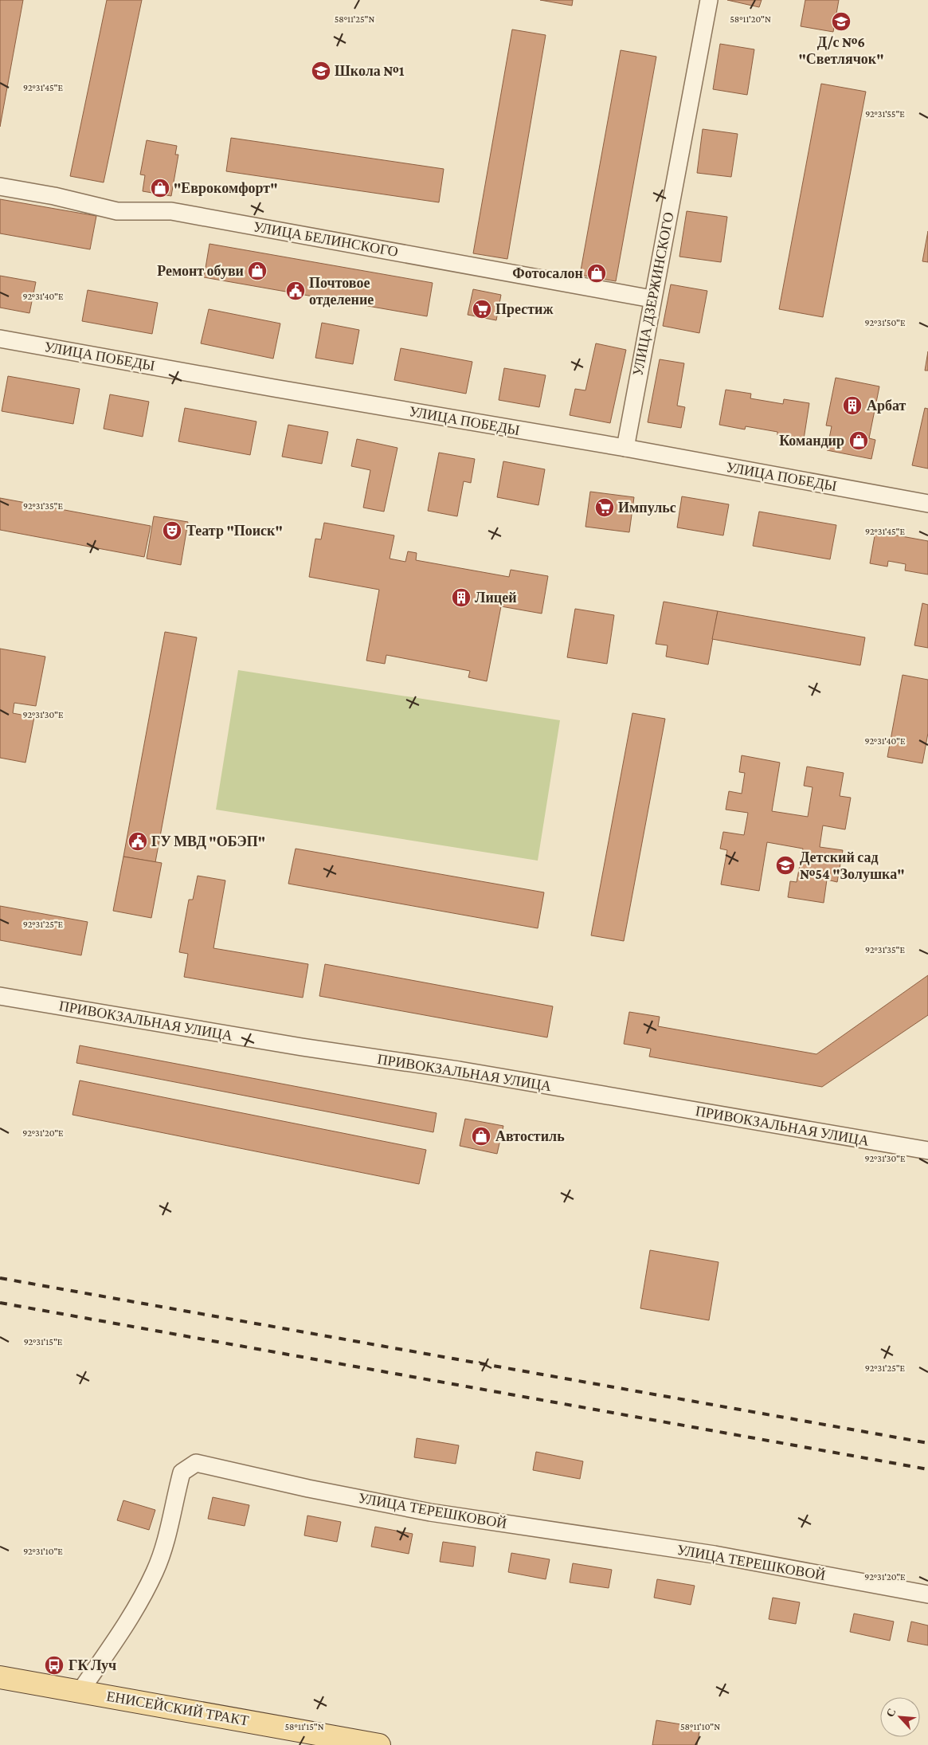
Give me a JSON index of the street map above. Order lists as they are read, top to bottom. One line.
{"streets":{"main road":["ЕНИСЕЙСКИЙ ТРАКТ"],"street":["УЛИЦА БЕЛИНСКОГО","УЛИЦА ДЗЕРЖИНСКОГО","УЛИЦА ПОБЕДЫ","ПРИВОКЗАЛЬНАЯ УЛИЦА","УЛИЦА ТЕРЕШКОВОЙ"]},"crossings":[["УЛИЦА БЕЛИНСКОГО","УЛИЦА ДЗЕРЖИНСКОГО"],["УЛИЦА ДЗЕРЖИНСКОГО","УЛИЦА ПОБЕДЫ"],["УЛИЦА ТЕРЕШКОВОЙ","ЕНИСЕЙСКИЙ ТРАКТ"]],"places":{"school or university":["Д/с №6 \"Светлячок\"","Школа №1","Детский сад №54 \"Золушка\""],"shop":["\"Еврокомфорт\"","Ремонт обуви","Фотосалон","Командир","Автостиль"],"public building":["Почтовое отделение","ГУ МВД \"ОБЭП\""],"supermarket":["Престиж","Импульс"],"building":["Арбат","Лицей"],"theatre":["Театр \"Поиск\""],"bus stop":["ГК Луч"]},"north":"top left","coordinates":["58°11'25\"N","58°11'20\"N","92°31'45\"E","92°31'55\"E","92°31'40\"E","92°31'50\"E","92°31'35\"E","92°31'30\"E","92°31'25\"E","92°31'20\"E","92°31'15\"E","92°31'10\"E","58°11'15\"N","58°11'10\"N"]}
